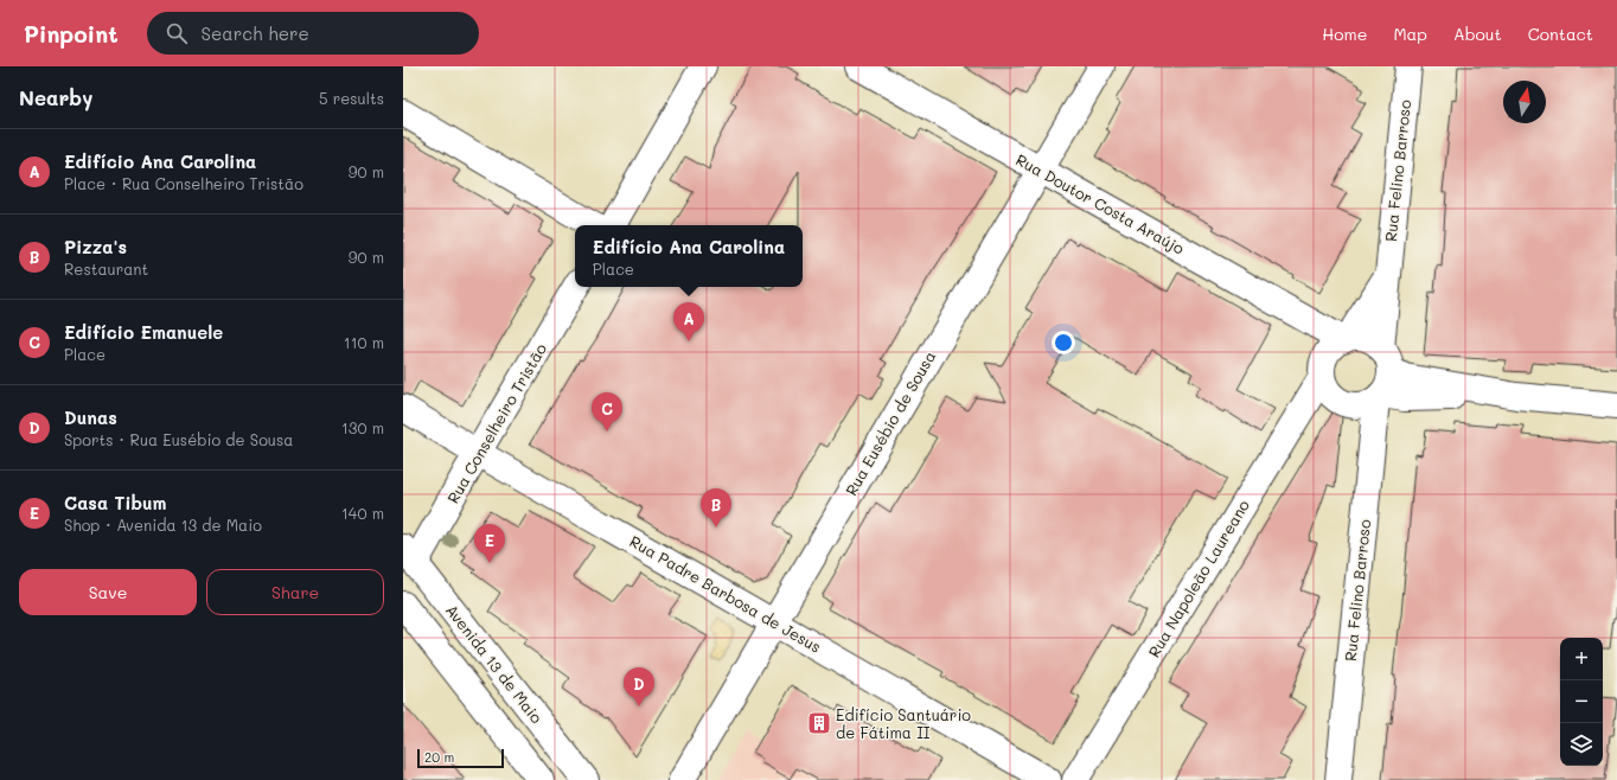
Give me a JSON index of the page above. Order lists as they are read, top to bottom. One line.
{"streets":{"street":["Rua Felino Barroso","Rua Doutor Costa Araújo","Rua Conselheiro Tristão","Rua Eusébio de Sousa","Rua Napoleão Laureano","Rua Padre Barbosa de Jesus","Avenida 13 de Maio"]},"crossings":[["Rua Felino Barroso","Rua Doutor Costa Araújo"],["Rua Felino Barroso","Rua Napoleão Laureano"],["Rua Doutor Costa Araújo","Rua Eusébio de Sousa"],["Rua Doutor Costa Araújo","Rua Napoleão Laureano"],["Rua Conselheiro Tristão","Rua Padre Barbosa de Jesus"],["Rua Conselheiro Tristão","Avenida 13 de Maio"],["Rua Eusébio de Sousa","Rua Padre Barbosa de Jesus"]],"places":{"building":["Edifício Santuário de Fátima II"]},"scale_bar":"20 m","north":"top","page":{"header":"Pinpoint","search":"Search here","nav":["Home","Map","About","Contact"],"heading":["Nearby","5 results"],"list":[{"mark":"A","name":"Edifício Ana Carolina","note":"Place · Rua Conselheiro Tristão","value":"90 m"},{"mark":"B","name":"Pizza's","note":"Restaurant","value":"90 m"},{"mark":"C","name":"Edifício Emanuele","note":"Place","value":"110 m"},{"mark":"D","name":"Dunas","note":"Sports · Rua Eusébio de Sousa","value":"130 m"},{"mark":"E","name":"Casa Tibum","note":"Shop · Avenida 13 de Maio","value":"140 m"}],"popup":["Edifício Ana Carolina","Place"],"pins":["A","C","B","E","D"],"buttons":["Save","Share"],"map_buttons":["+","−"],"scale":"20 m"}}
